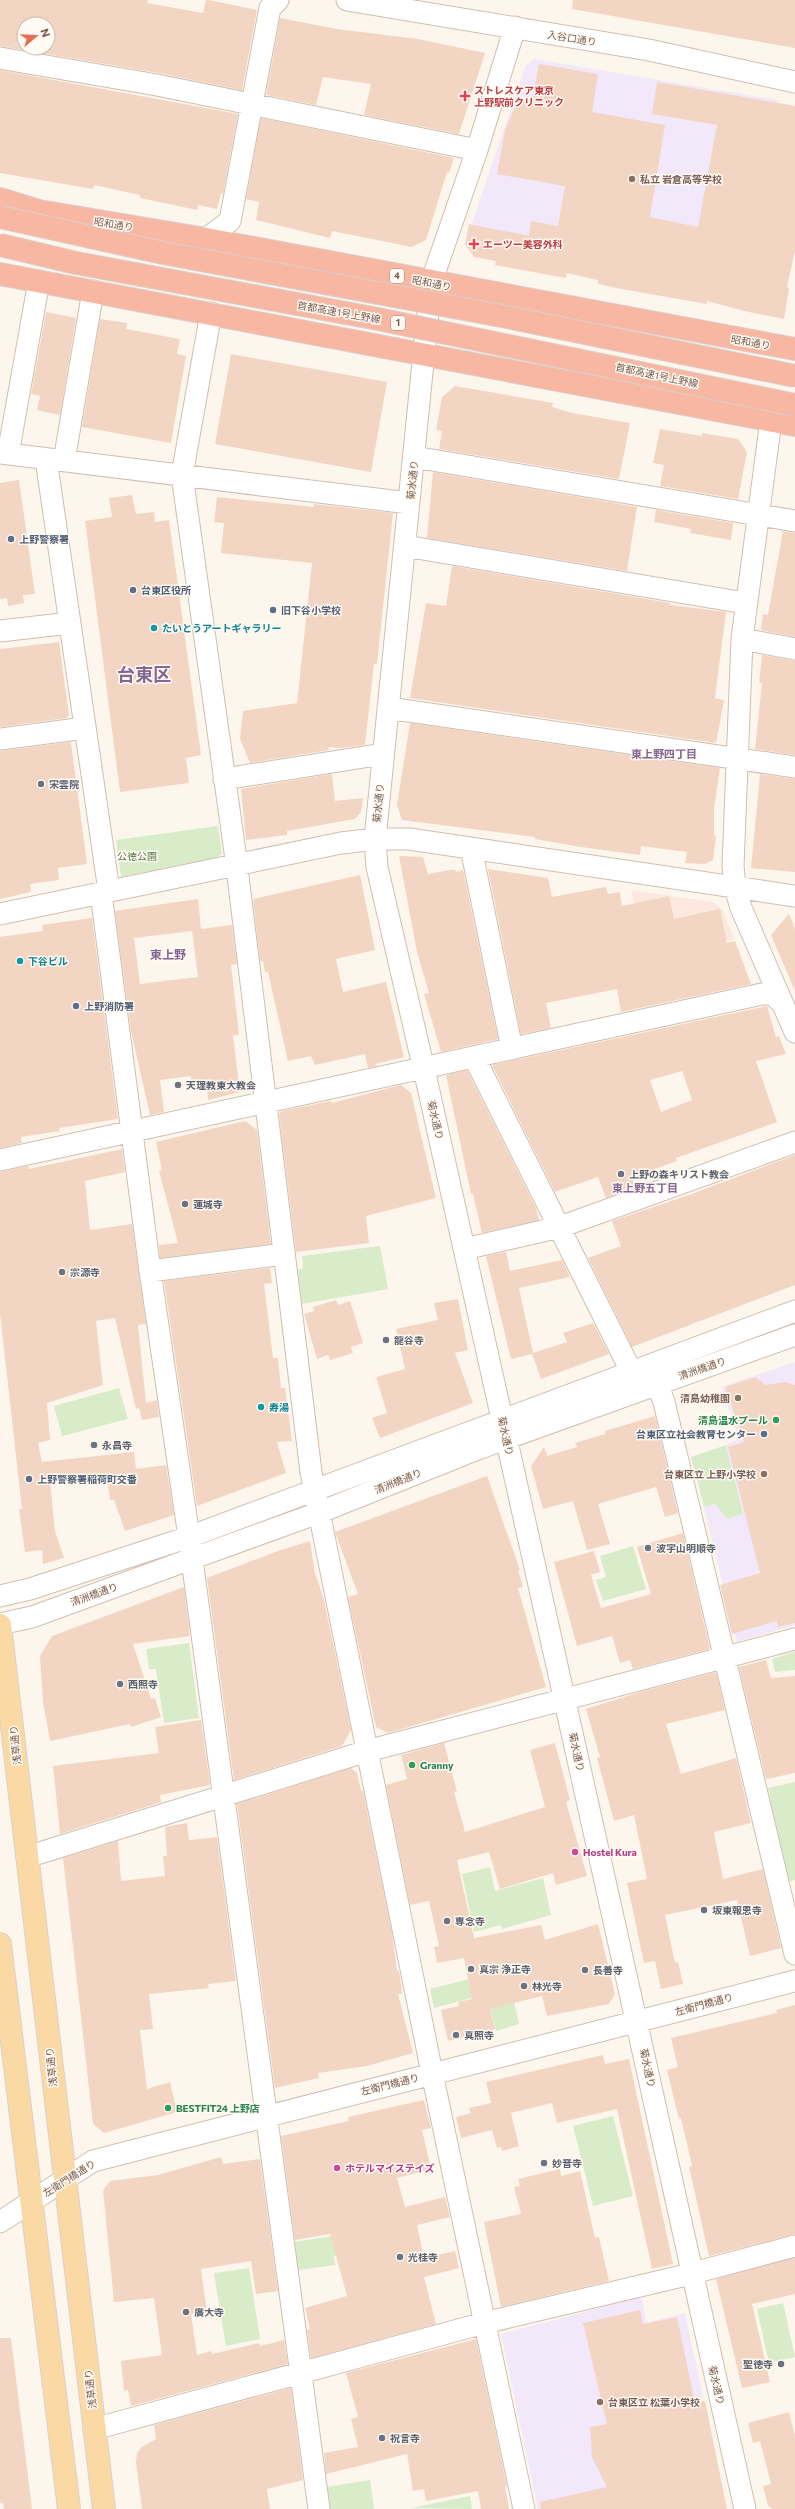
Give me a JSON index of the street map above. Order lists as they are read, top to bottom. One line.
{"streets":{"highway":["昭和通り","4","首都高速1号上野線","1"],"main road":["浅草通り"],"street":["入谷口通り","菊水通り","清洲橋通り","左衛門橋通り"]},"crossings":[["入谷口通り","菊水通り"],["昭和通り","菊水通り"],["菊水通り","清洲橋通り"],["菊水通り","左衛門橋通り"],["清洲橋通り","浅草通り"],["浅草通り","左衛門橋通り"]],"districts":["台東区","東上野四丁目","東上野","東上野五丁目"],"parks":["公徳公園"],"places":{"health":["ストレスケア東京 上野駅前クリニック","エーツー美容外科"],"other":["私立 岩倉高等学校","上野警察署","台東区役所","旧下谷小学校","たいとうアートギャラリー","宋雲院","下谷ビル","上野消防署","天理教東大教会","上野の森キリスト教会","蓮城寺","宗源寺","龍谷寺","清島幼稚園","寿湯","清島温水プール","台東区立社会教育センター","永昌寺","台東区立 上野小学校","上野警察署稲荷町交番","波宇山明順寺","西照寺","Granny","Hostel Kura","坂東報恩寺","専念寺","真宗 浄正寺","長善寺","林光寺","真照寺","BESTFIT24 上野店","妙音寺","ホテルマイステイズ","光桂寺","廣大寺","聖徳寺","台東区立 松葉小学校","祝言寺"]},"north":"right"}
